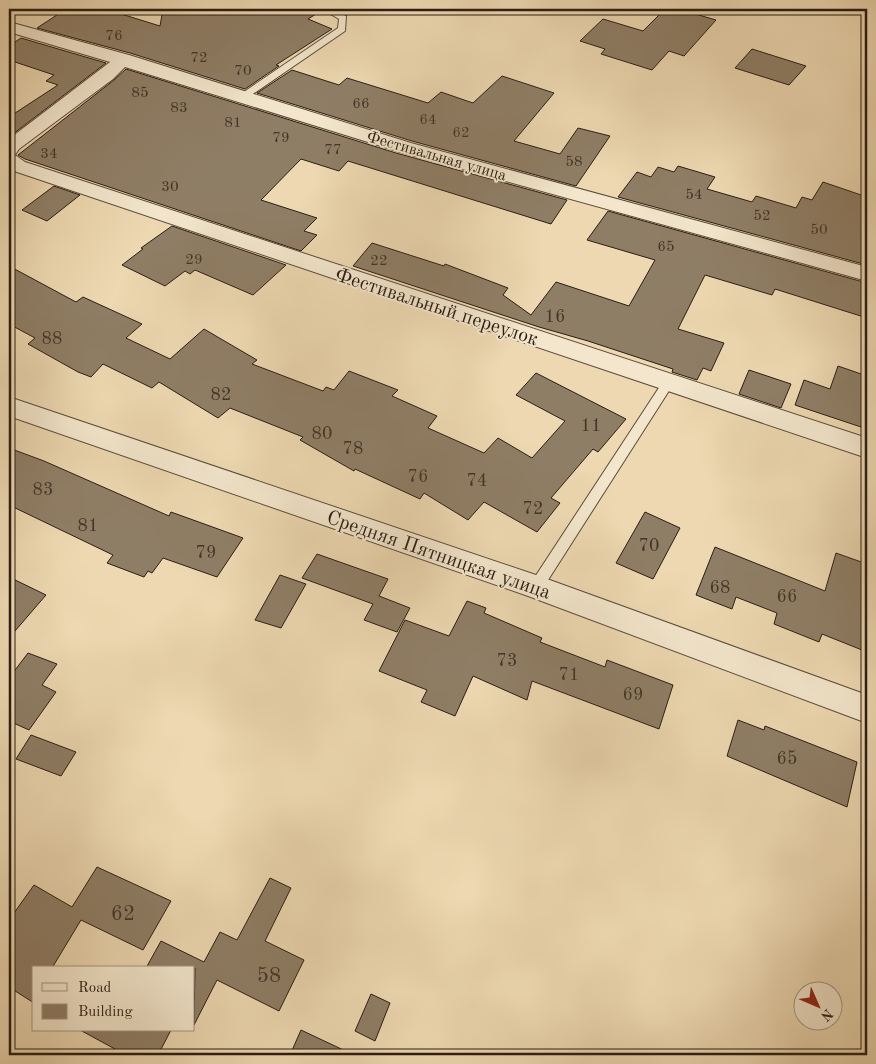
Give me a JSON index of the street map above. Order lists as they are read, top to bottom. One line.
{"streets":{"street":["Фестивальная улица","Фестивальный переулок","Средняя Пятницкая улица"]},"house_numbers":["76","72","70","85","66","83","64","81","62","79","77","34","58","30","54","52","50","65","29","22","16","88","82","11","80","78","76","74","83","72","81","70","79","68","66","73","71","69","65","62","58"],"legend":["Road","Building"],"north":"bottom right"}
